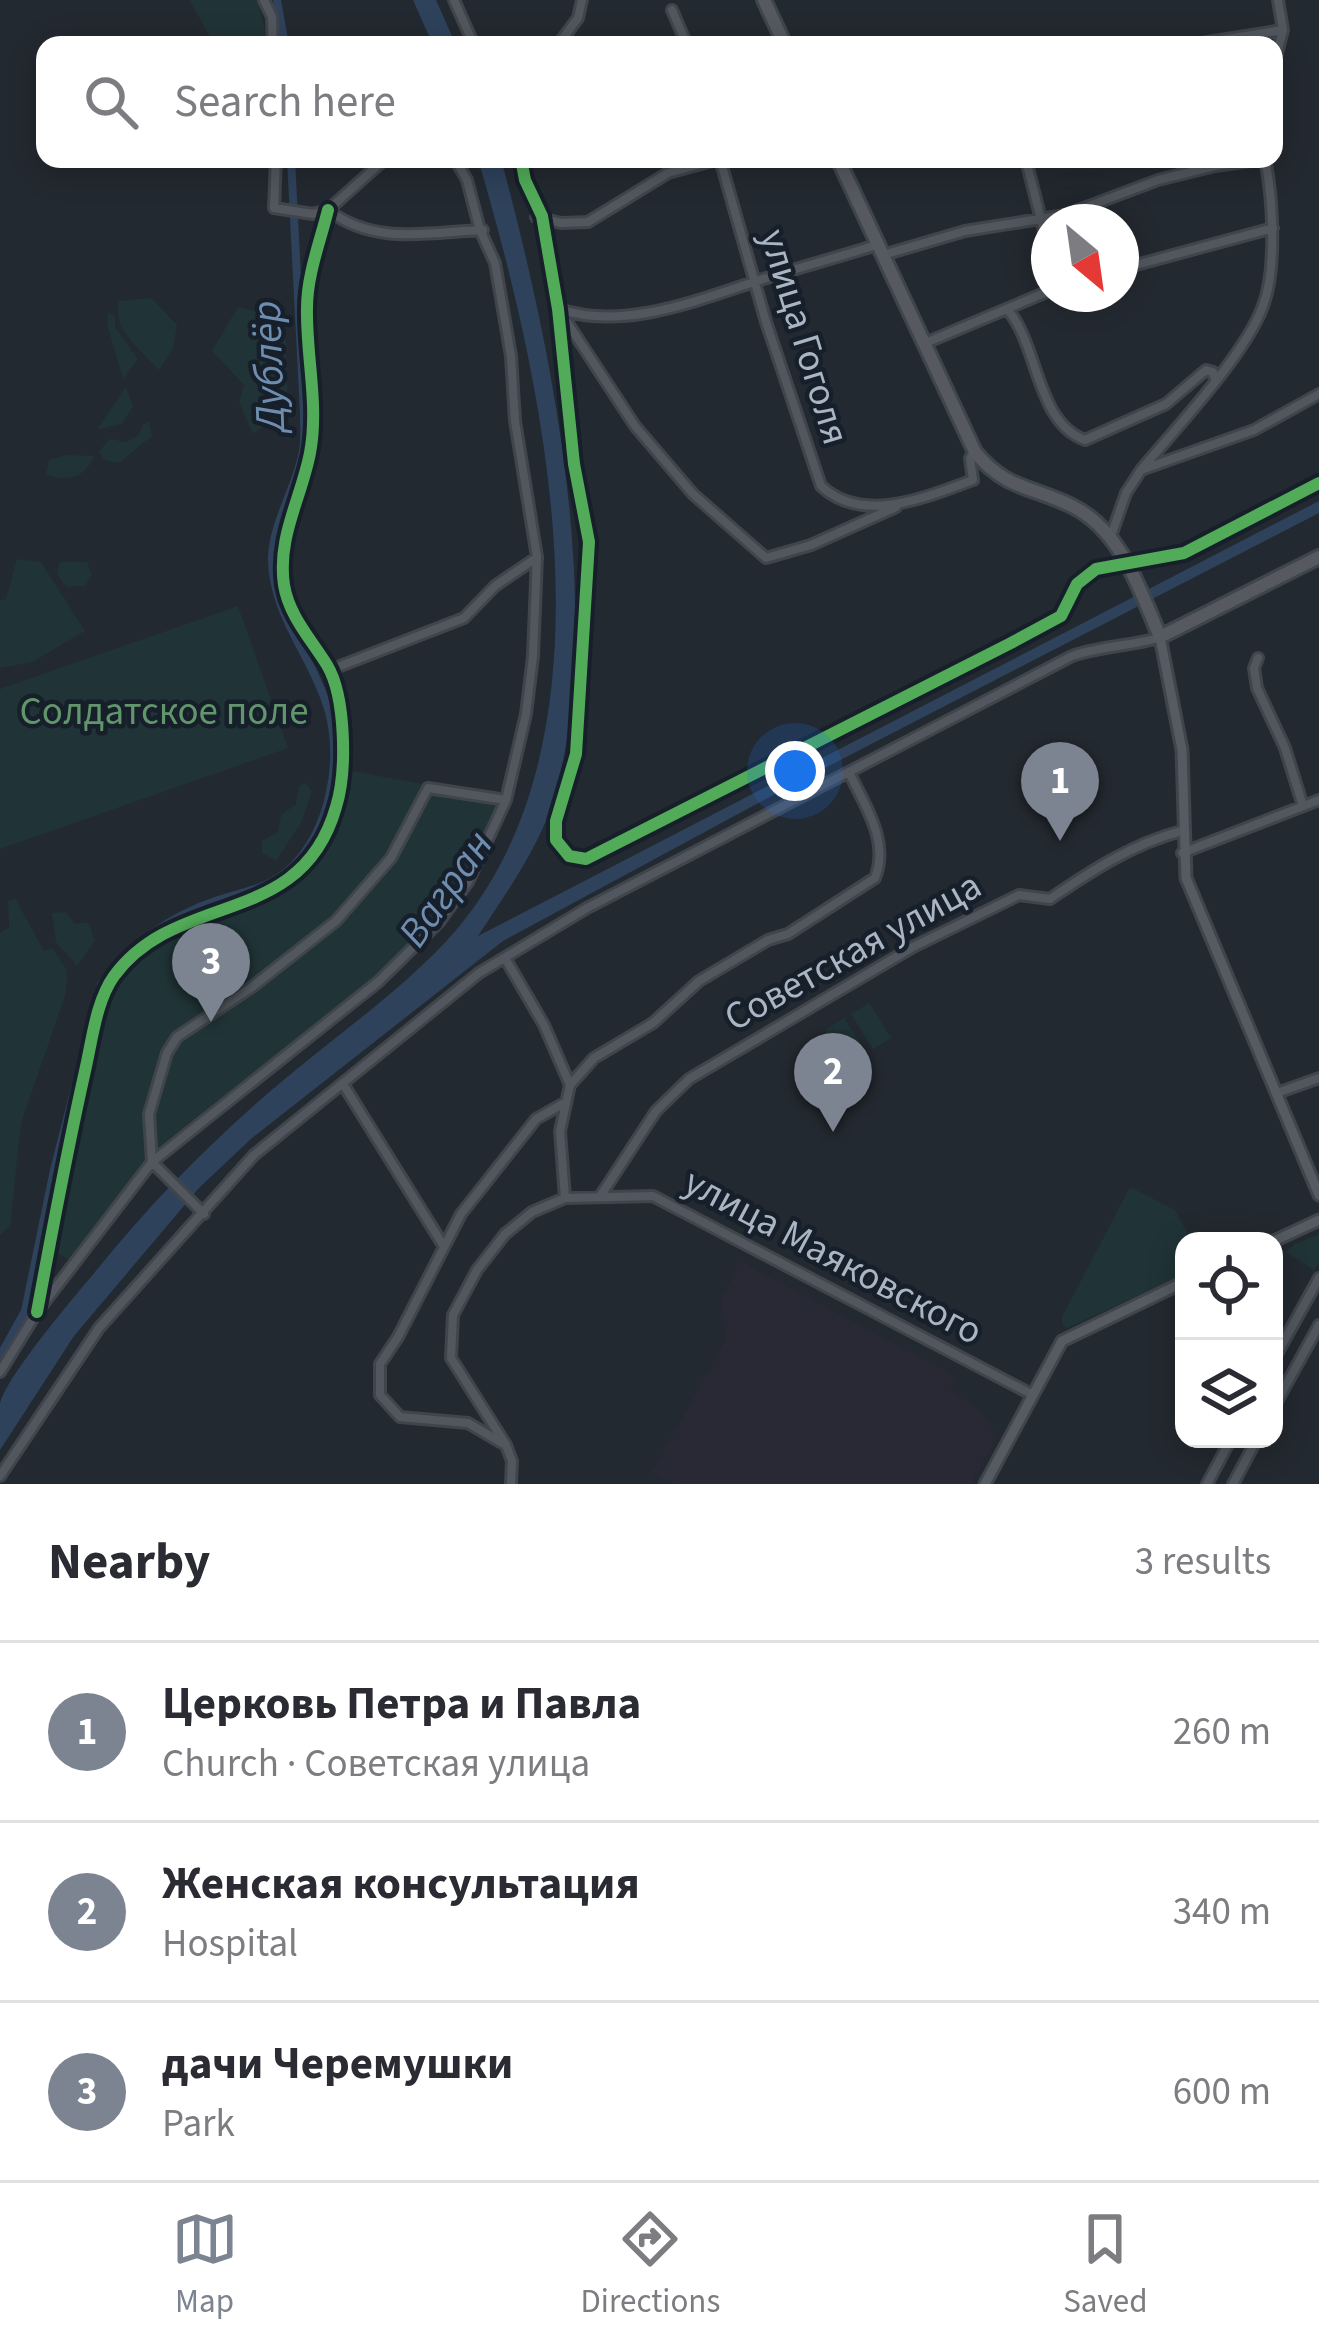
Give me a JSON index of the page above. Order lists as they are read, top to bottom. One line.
{"streets":{"street":["улица Гоголя","Советская улица","улица Маяковского"]},"crossings":[["Советская улица","улица Маяковского"]],"water":["Дублёр","Вагран"],"parks":["Солдатское поле"],"north":"bottom right","page":{"search":"Search here","pins":["1","3","2"],"heading":["Nearby","3 results"],"list":[{"mark":"1","name":"Церковь Петра и Павла","note":"Church · Советская улица","value":"260 m"},{"mark":"2","name":"Женская консультация","note":"Hospital","value":"340 m"},{"mark":"3","name":"дачи Черемушки","note":"Park","value":"600 m"}],"nav":["Map","Directions","Saved"]}}
